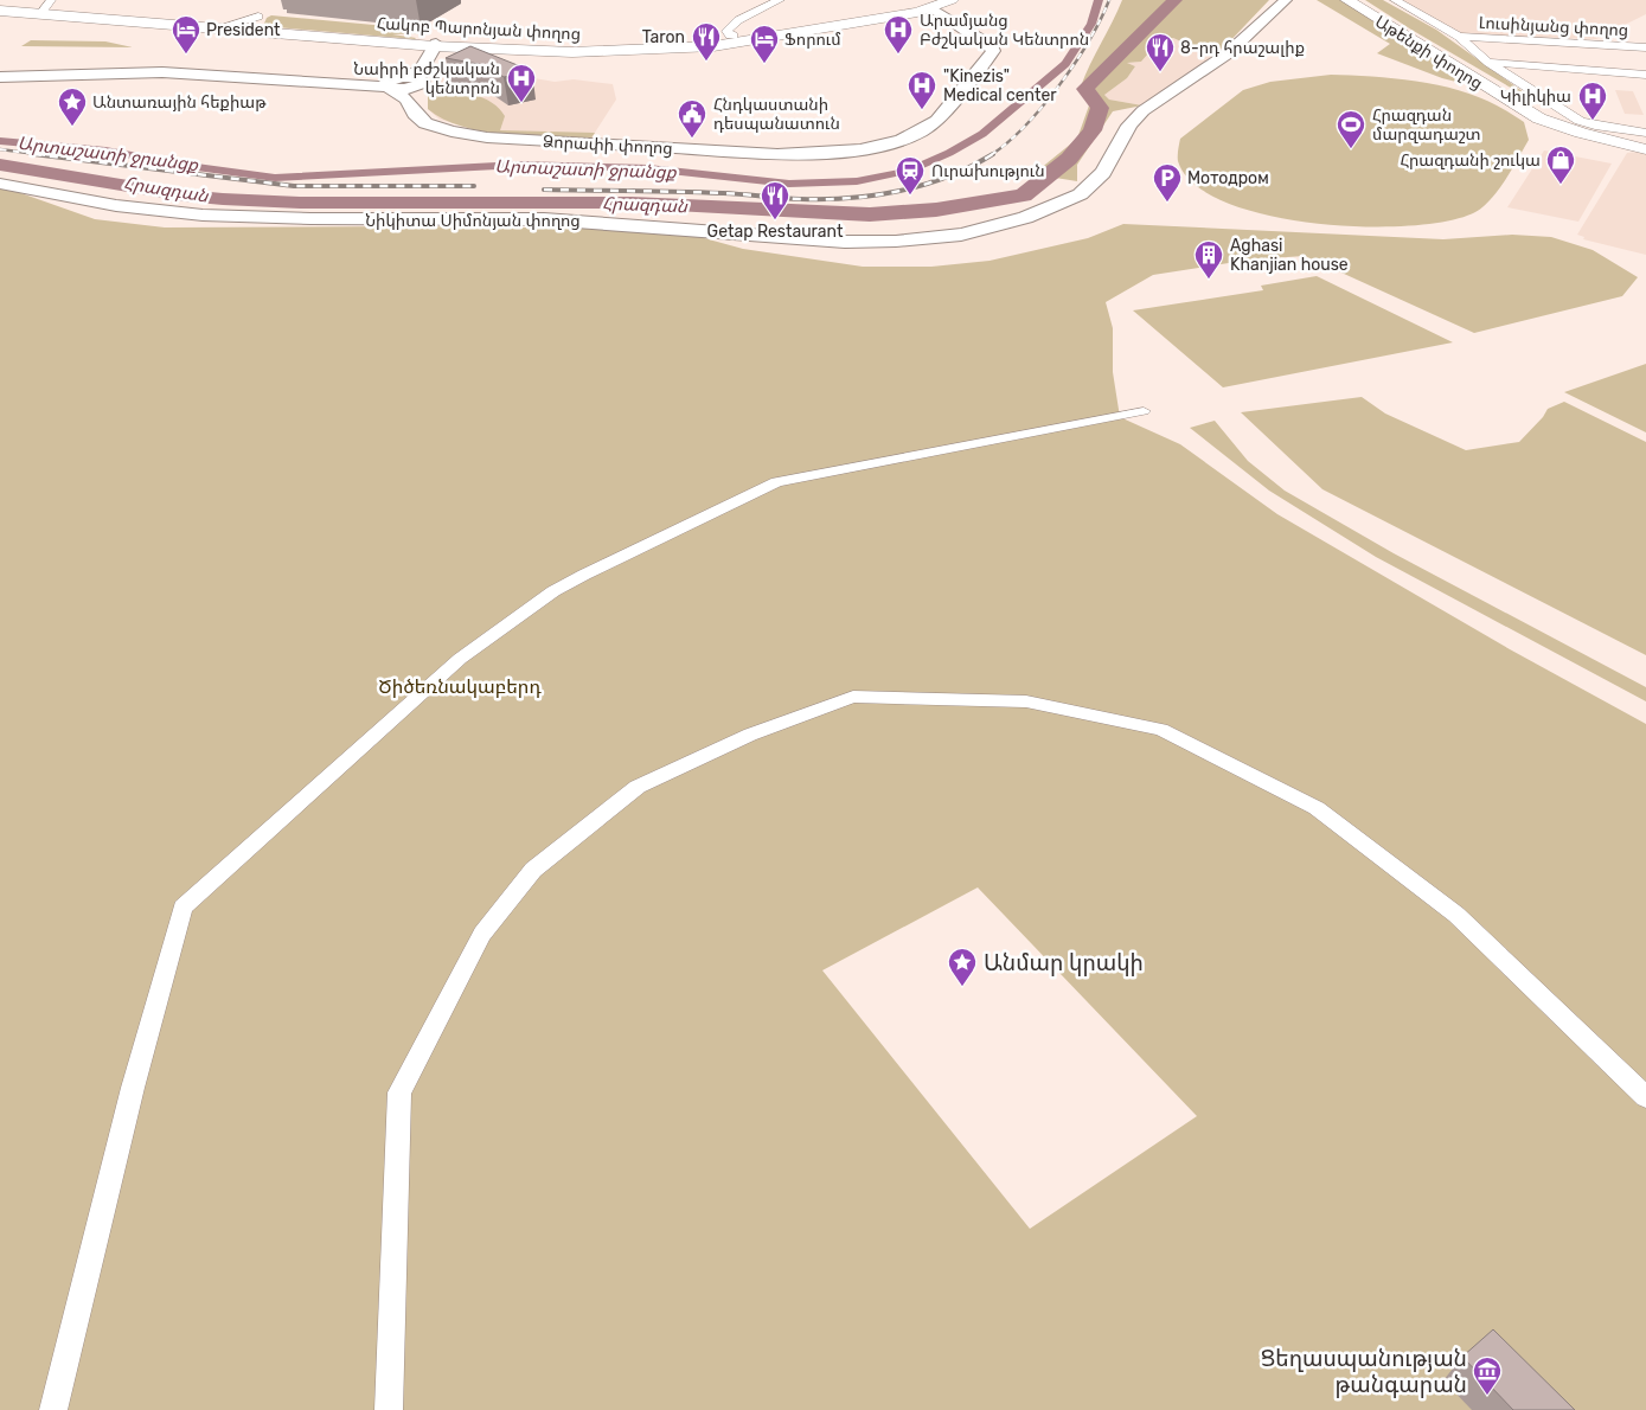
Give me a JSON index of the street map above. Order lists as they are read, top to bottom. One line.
{"streets":{"main road":["Հակոբ Պարոնյան փողոց","Աթենքի փողոց"],"street":["Լուսինյանց փողոց","Ձորափի փողոց","Նիկիտա Սիմոնյան փողոց"]},"crossings":[["Հակոբ Պարոնյան փողոց","Ձորափի փողոց"]],"water":["Արտաշատի ջրանցք","Հրազդան"],"parks":["Ծիծեռնակաբերդ"],"places":{"hotel":["President","Ֆորում"],"hospital":["Արամյանց Բժշկական Կենտրոն","Նաիրի բժշկական կենտրոն","\"Kinezis\" Medical center","Կիլիկիա"],"restaurant":["Taron","8-րդ հրաշալիք","Getap Restaurant"],"place":["Անտառային հեքիաթ","Անմար կրակի"],"public building":["Հնդկաստանի դեսպանատուն"],"sports":["Հրազդան մարզադաշտ"],"shop":["Հրազդանի շուկա"],"station":["Ուրախություն"],"parking":["Мотодром"],"building":["Aghasi Khanjian house"],"museum":["Ցեղասպանության թանգարան"]}}
